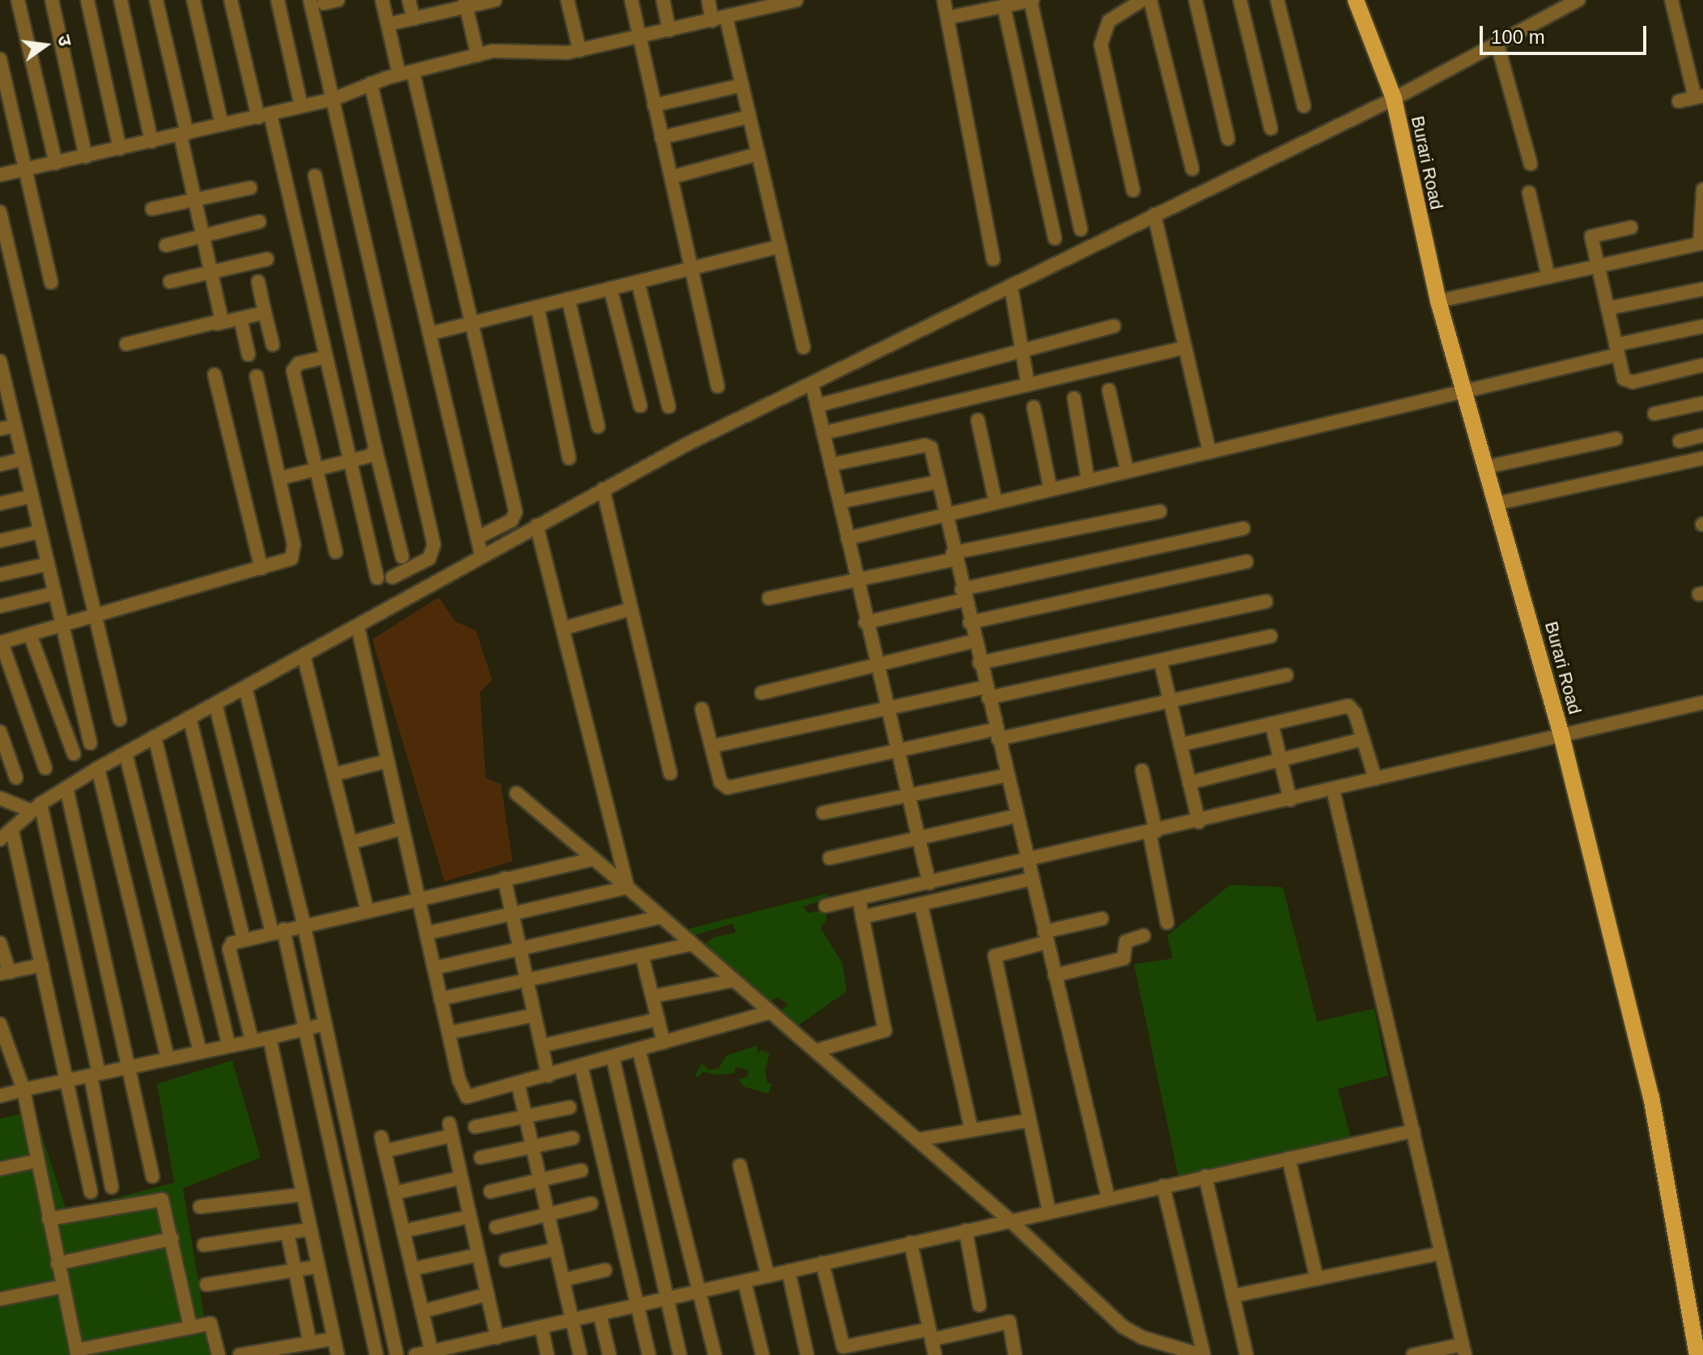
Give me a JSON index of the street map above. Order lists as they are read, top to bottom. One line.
{"streets":{"main road":["Burari Road"]},"scale_bar":"100 m","north":"right"}
